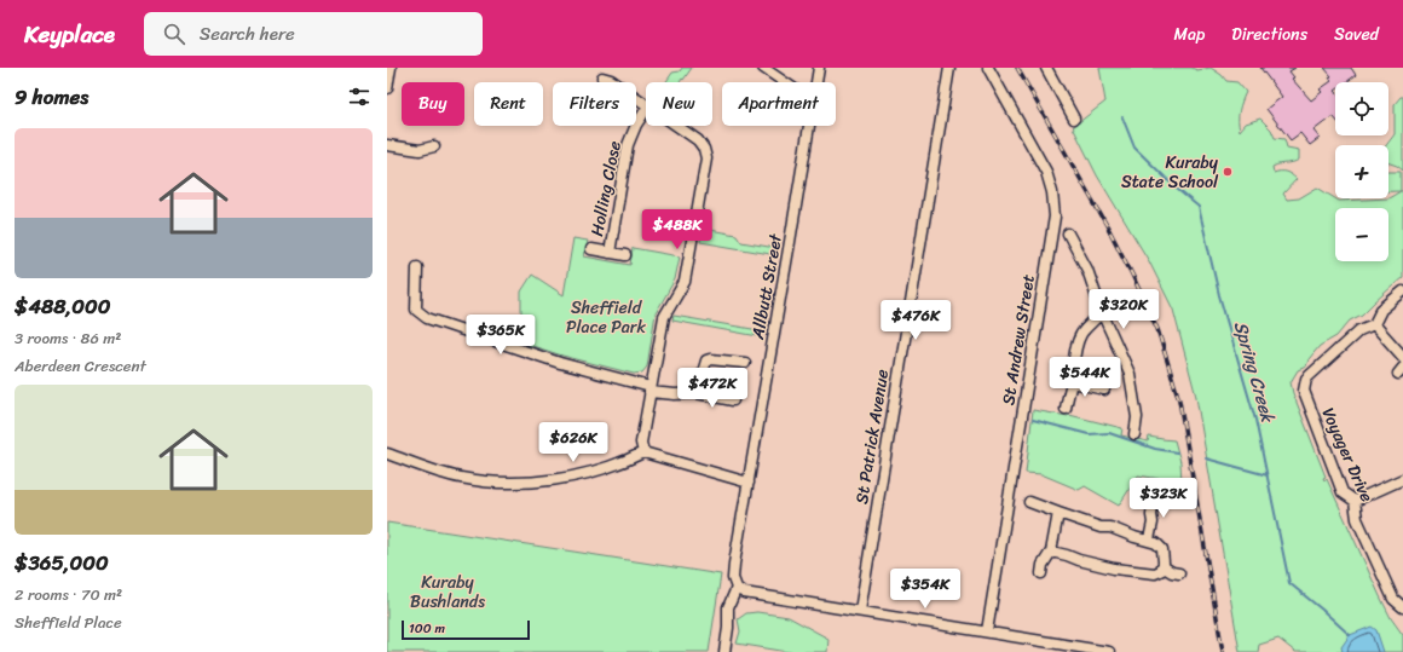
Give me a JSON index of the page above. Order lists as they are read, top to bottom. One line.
{"streets":{"street":["Holling Close","Allbutt Street","St Andrew Street","St Patrick Avenue","Voyager Drive"]},"water":["Spring Creek"],"parks":["Sheffield Place Park","Kuraby Bushlands"],"places":["Kuraby State School"],"scale_bar":"100 m","page":{"header":"Keyplace","search":"Search here","nav":["Map","Directions","Saved"],"heading":"9 homes","map_buttons":["+","−"],"chip":["Buy","Rent","Filters","New","Apartment"],"list":[{"name":"$488,000","note":"3 rooms · 86 m² · Aberdeen Crescent"},{"name":"$365,000","note":"2 rooms · 70 m² · Sheffield Place"}],"price":["$488K","$320K","$476K","$365K","$544K","$472K","$626K","$323K","$354K"],"scale":"100 m"}}
